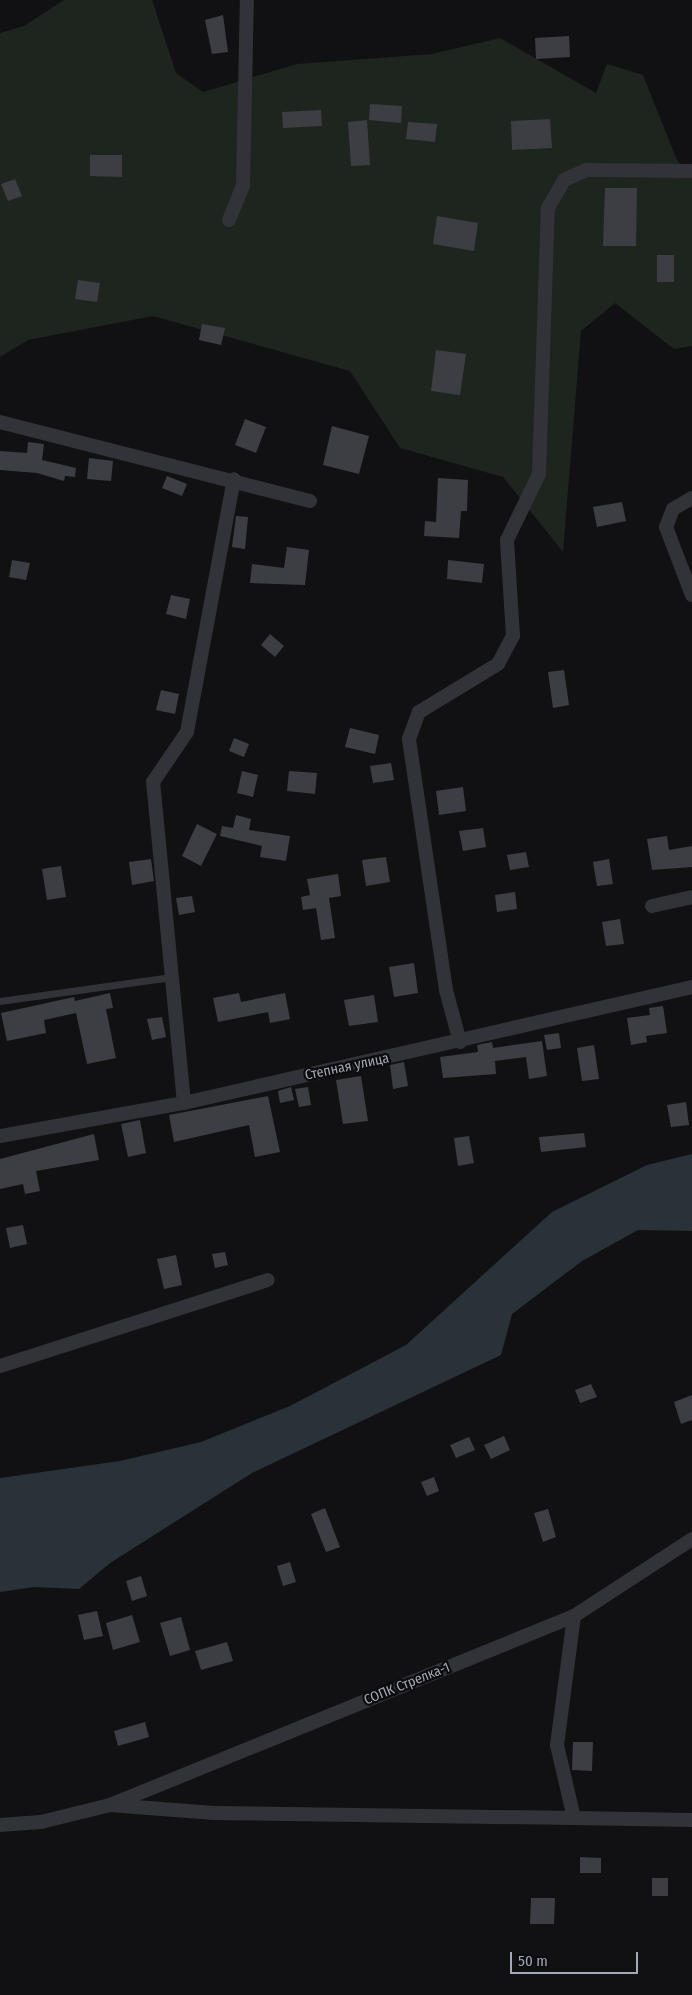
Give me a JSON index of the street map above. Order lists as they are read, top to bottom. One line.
{"streets":{"street":["Степная улица","СОПК Стрелка-1"]},"scale_bar":"50 m"}
